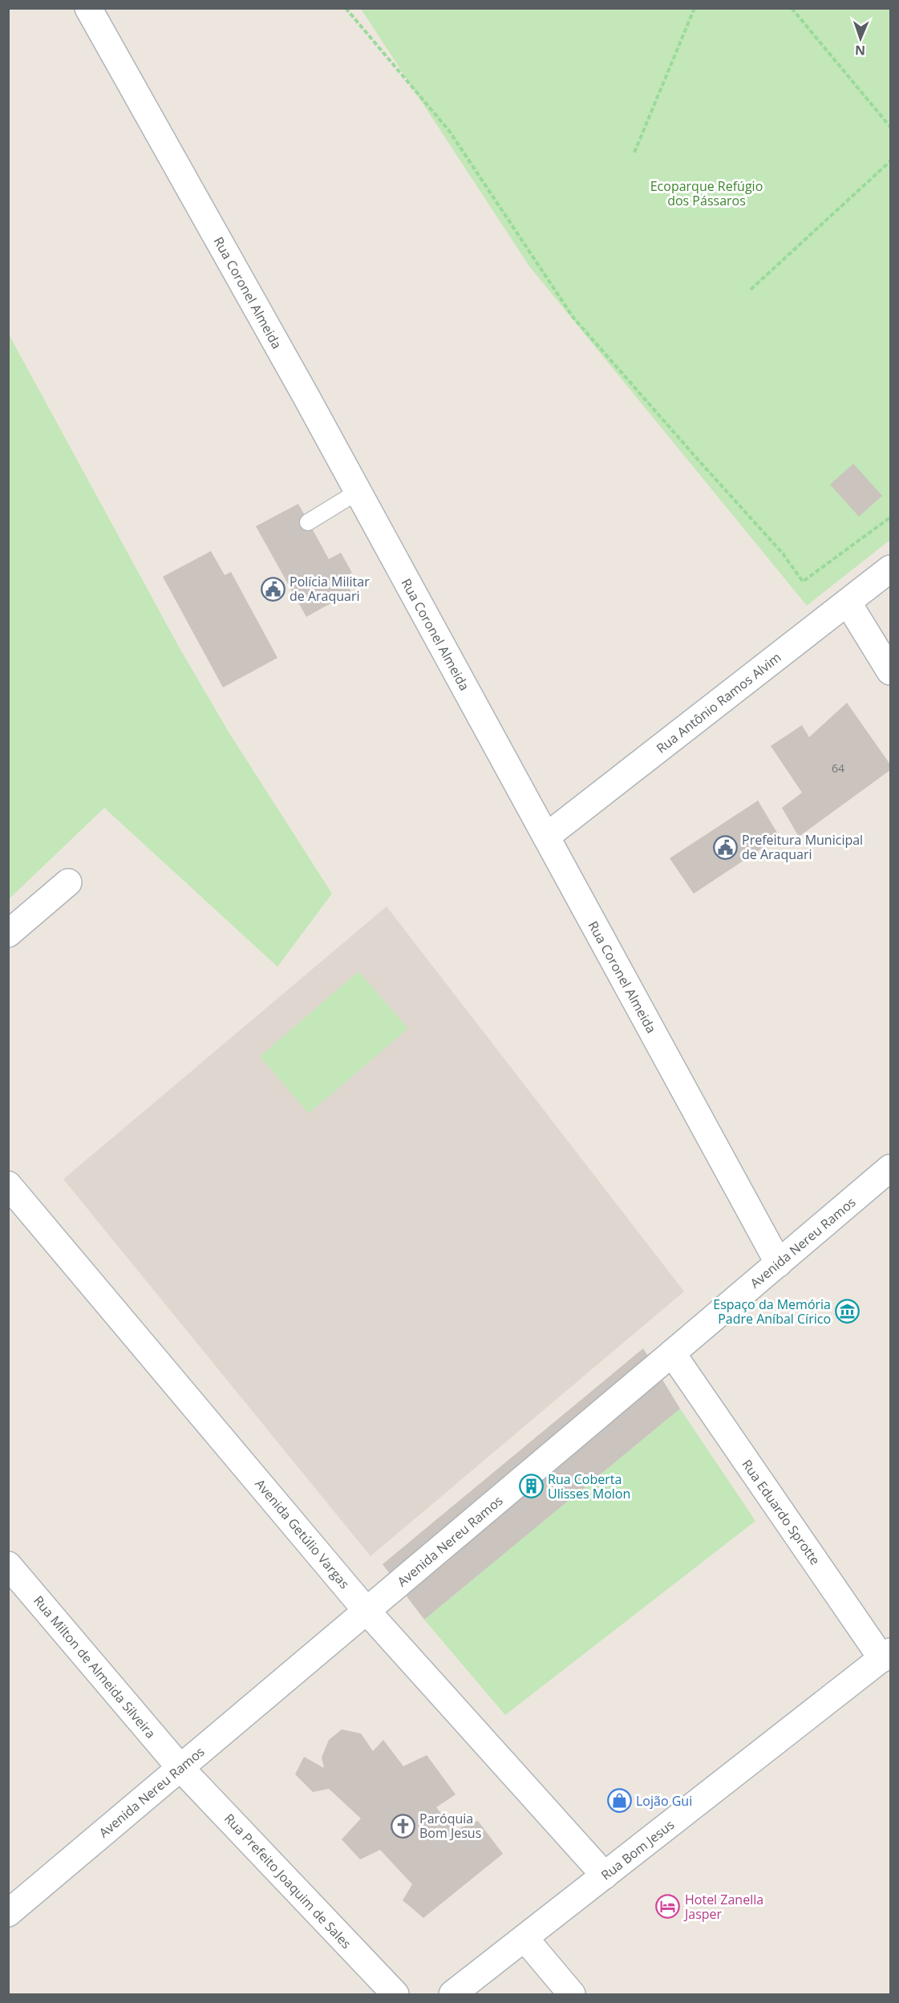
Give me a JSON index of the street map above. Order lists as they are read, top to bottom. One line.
{"streets":{"main road":["Rua Coronel Almeida","Rua Antônio Ramos Alvim","Avenida Nereu Ramos","Rua Eduardo Sprotte","Avenida Getúlio Vargas","Rua Milton de Almeida Silveira","Rua Bom Jesus","Rua Prefeito Joaquim de Sales"]},"crossings":[["Rua Coronel Almeida","Rua Antônio Ramos Alvim"],["Rua Coronel Almeida","Avenida Nereu Ramos"],["Avenida Nereu Ramos","Rua Eduardo Sprotte"],["Avenida Nereu Ramos","Avenida Getúlio Vargas"],["Avenida Nereu Ramos","Rua Milton de Almeida Silveira"],["Avenida Nereu Ramos","Rua Prefeito Joaquim de Sales"],["Rua Eduardo Sprotte","Rua Bom Jesus"],["Avenida Getúlio Vargas","Rua Bom Jesus"],["Rua Milton de Almeida Silveira","Rua Prefeito Joaquim de Sales"]],"parks":["Ecoparque Refúgio dos Pássaros"],"places":{"public building":["Polícia Militar de Araquari","Prefeitura Municipal de Araquari"],"museum":["Espaço da Memória Padre Aníbal Círico"],"building":["Rua Coberta Ulisses Molon"],"shop":["Lojão Gui"],"church":["Paróquia Bom Jesus"],"hotel":["Hotel Zanella Jasper"]},"house_numbers":["64"],"north":"bottom"}
